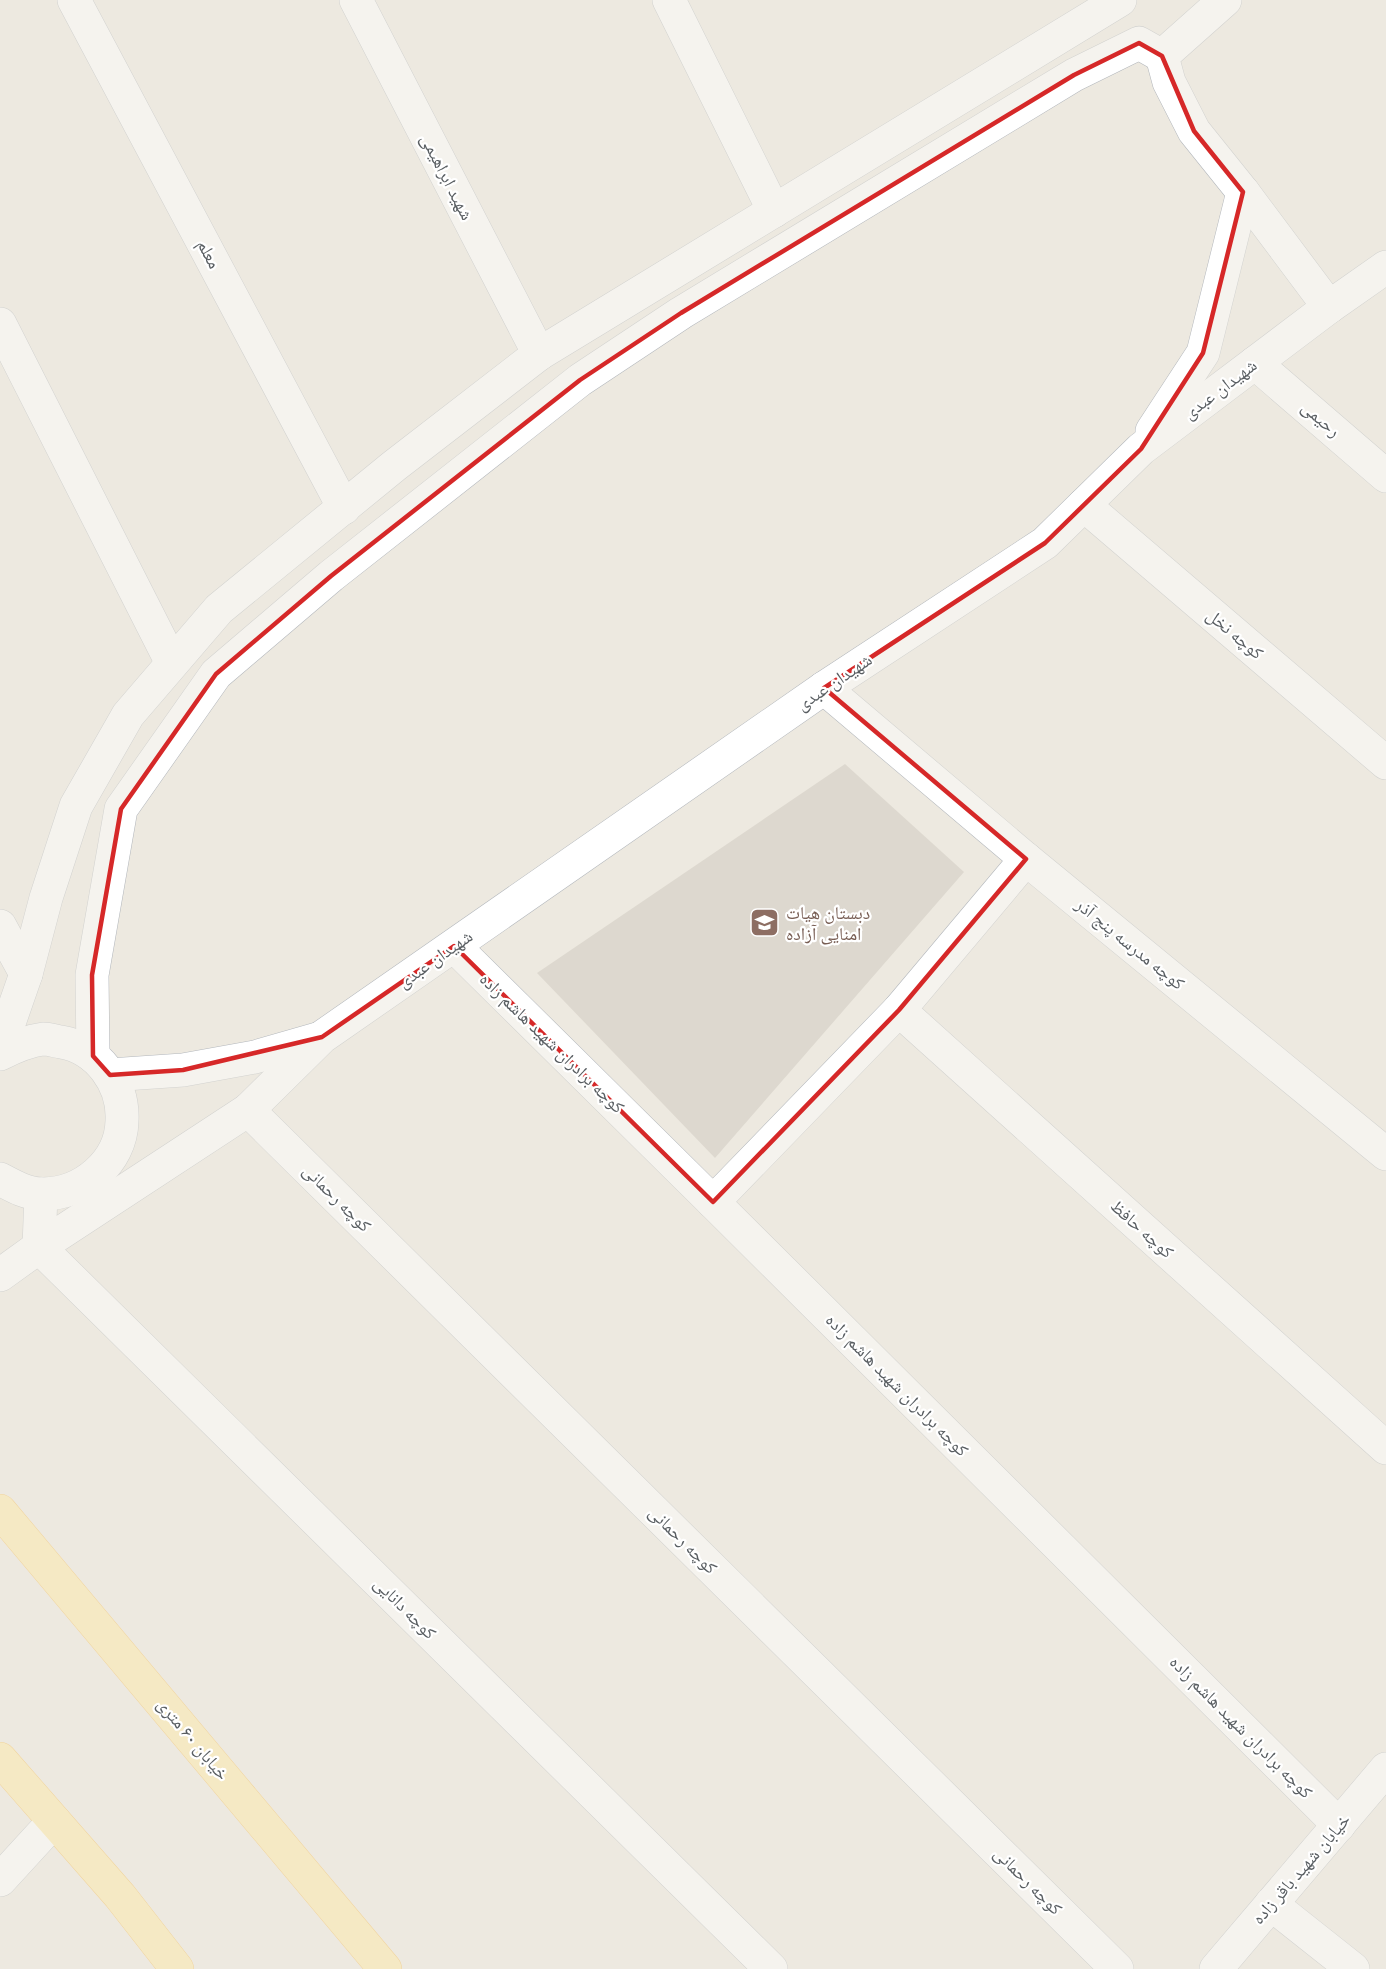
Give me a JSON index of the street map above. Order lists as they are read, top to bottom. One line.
{"streets":{"main road":["خیابان ۶۰ متری"],"street":["شهید ابراهیمی","معلم","شهیدان عبدی","رحیمی","کوچه نخل","کوچه مدرسه پنج آذر","کوچه برادران شهید هاشم زاده","کوچه رحمانی","کوچه حافظ","کوچه دانایی","خیابان شهید باقر زاده"]},"crossings":[["شهیدان عبدی","رحیمی"],["شهیدان عبدی","کوچه نخل"],["شهیدان عبدی","کوچه مدرسه پنج آذر"],["شهیدان عبدی","کوچه برادران شهید هاشم زاده"],["شهیدان عبدی","کوچه رحمانی"],["شهیدان عبدی","کوچه دانایی"],["کوچه برادران شهید هاشم زاده","خیابان شهید باقر زاده"]],"places":{"school or university":["دبستان هیات امنایی آزاده"]}}
